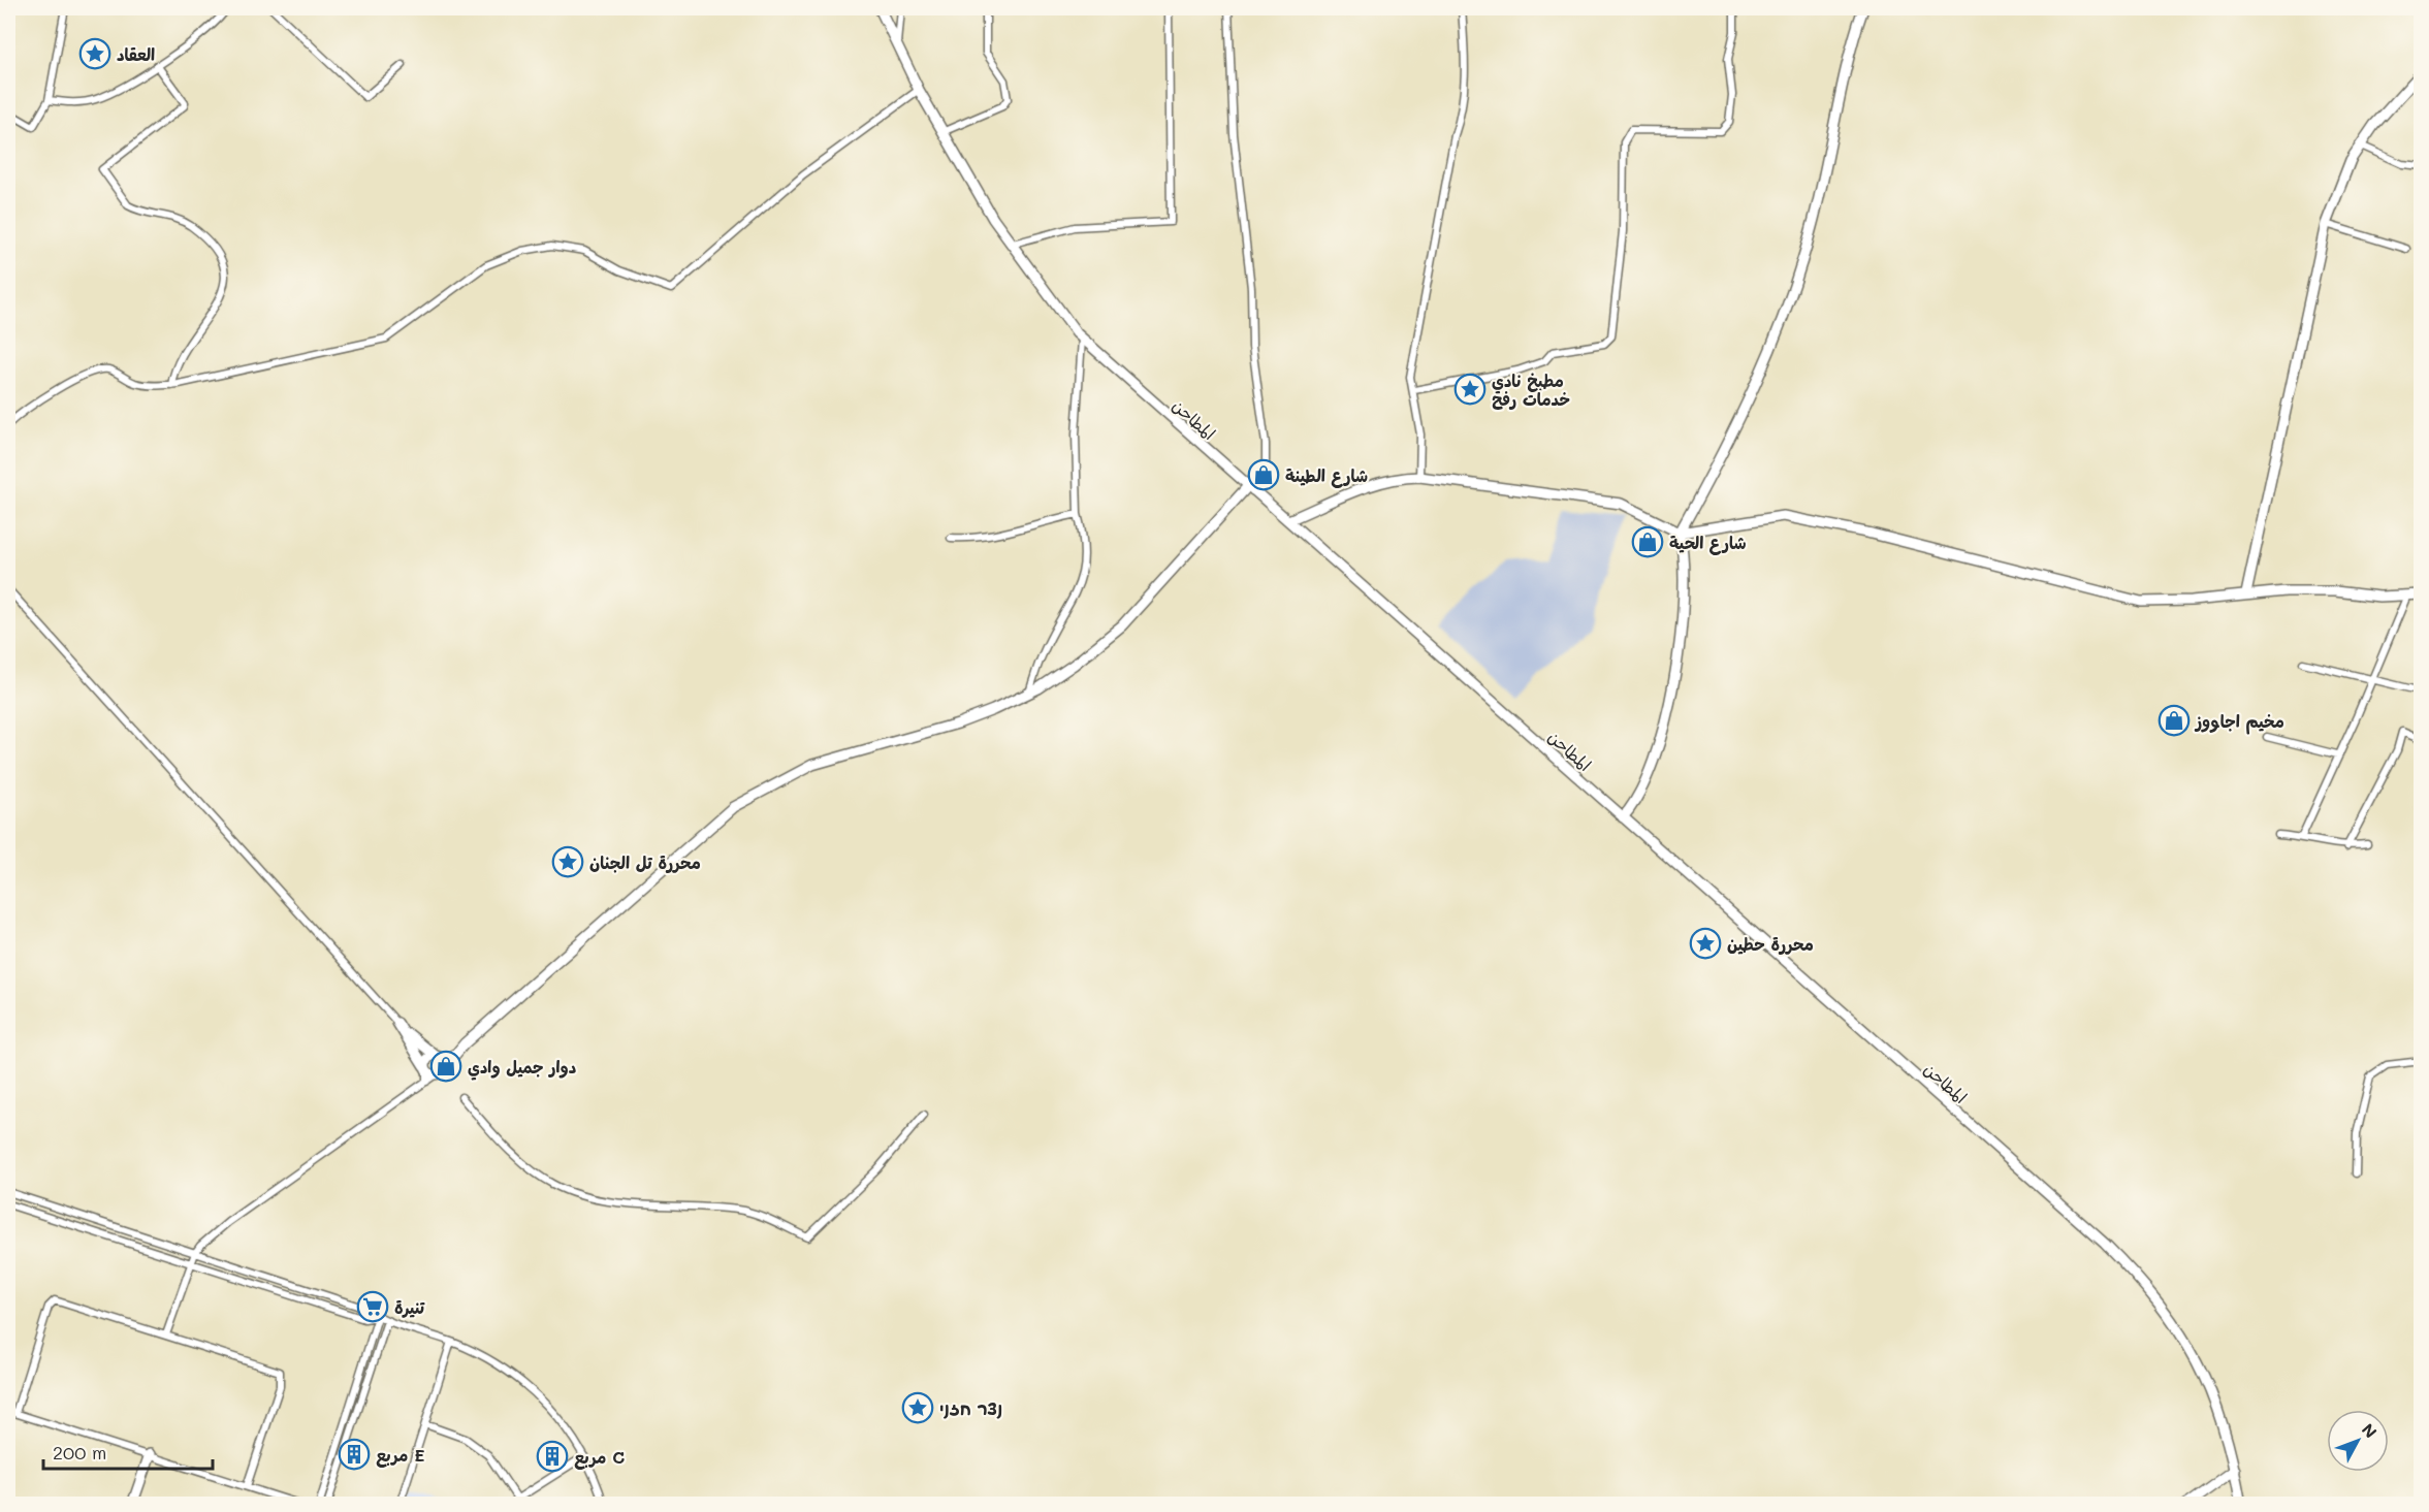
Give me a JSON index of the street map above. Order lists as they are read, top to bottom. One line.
{"streets":{"street":["المطاحن"]},"places":{"place":["العقاد","مطبخ نادي خدمات رفح","محررة تل الجنان","محررة حطين","נצר חזני"],"shop":["شارع الطينة","شارع الحية","مخيم اجاووز","دوار جميل وادي"],"supermarket":["تنيرة"],"building":["مربع E","مربع C"]},"scale_bar":"200 m","north":"top right"}
